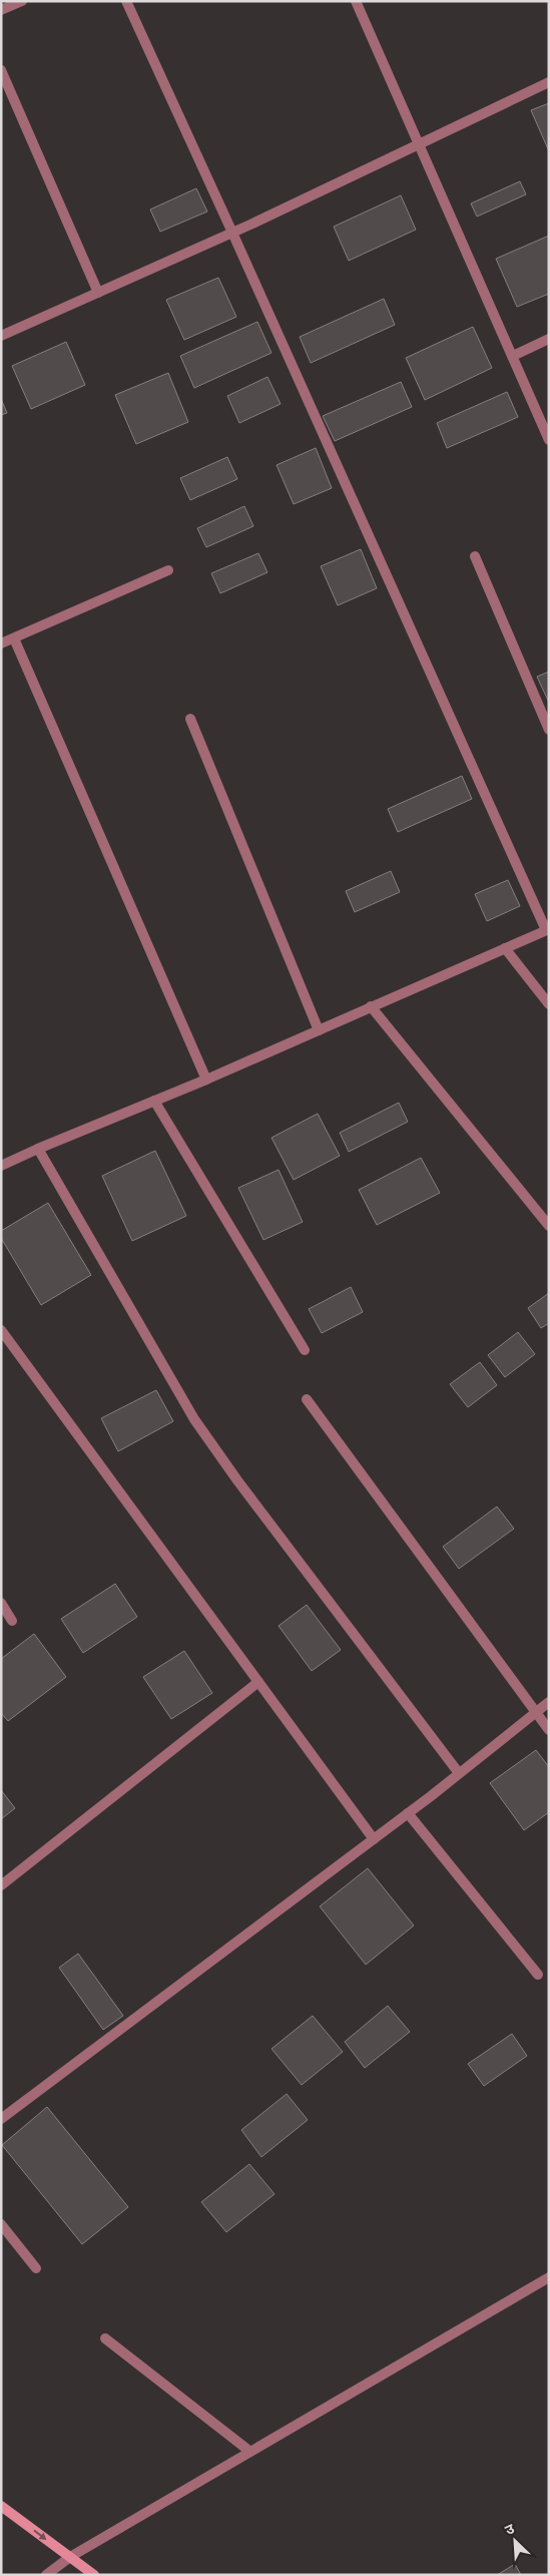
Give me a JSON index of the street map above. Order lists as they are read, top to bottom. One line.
{"north":"top left"}
